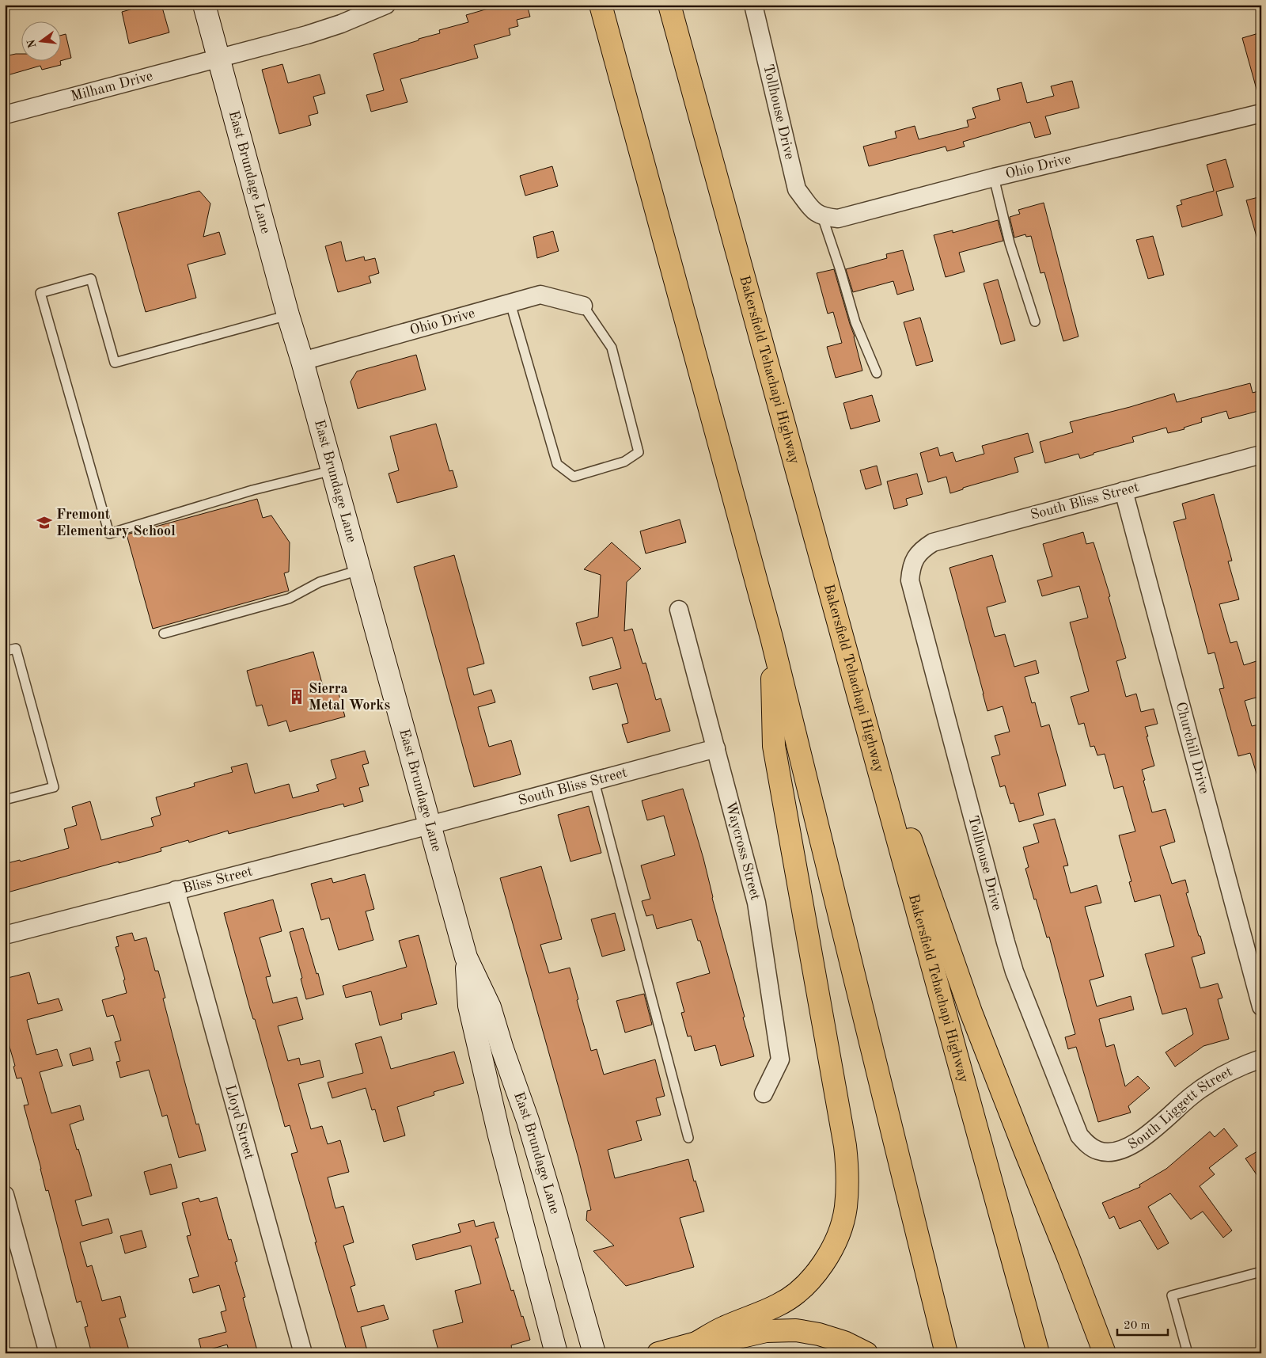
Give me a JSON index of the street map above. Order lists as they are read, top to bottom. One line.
{"streets":{"highway":["Bakersfield Tehachapi Highway"],"main road":["East Brundage Lane"],"street":["Milham Drive","Tollhouse Drive","Ohio Drive","South Bliss Street","Churchill Drive","Waycross Street","Bliss Street","South Liggett Street","Lloyd Street"]},"crossings":[["Milham Drive","East Brundage Lane"],["Tollhouse Drive","Ohio Drive"],["Tollhouse Drive","South Bliss Street"],["Tollhouse Drive","South Liggett Street"],["Ohio Drive","East Brundage Lane"],["East Brundage Lane","South Bliss Street"],["East Brundage Lane","Bliss Street"],["South Bliss Street","Churchill Drive"],["South Bliss Street","Waycross Street"],["South Bliss Street","Bliss Street"],["Bliss Street","Lloyd Street"]],"places":{"school or university":["Fremont Elementary School"],"building":["Sierra Metal Works"]},"scale_bar":"20 m","north":"left"}
